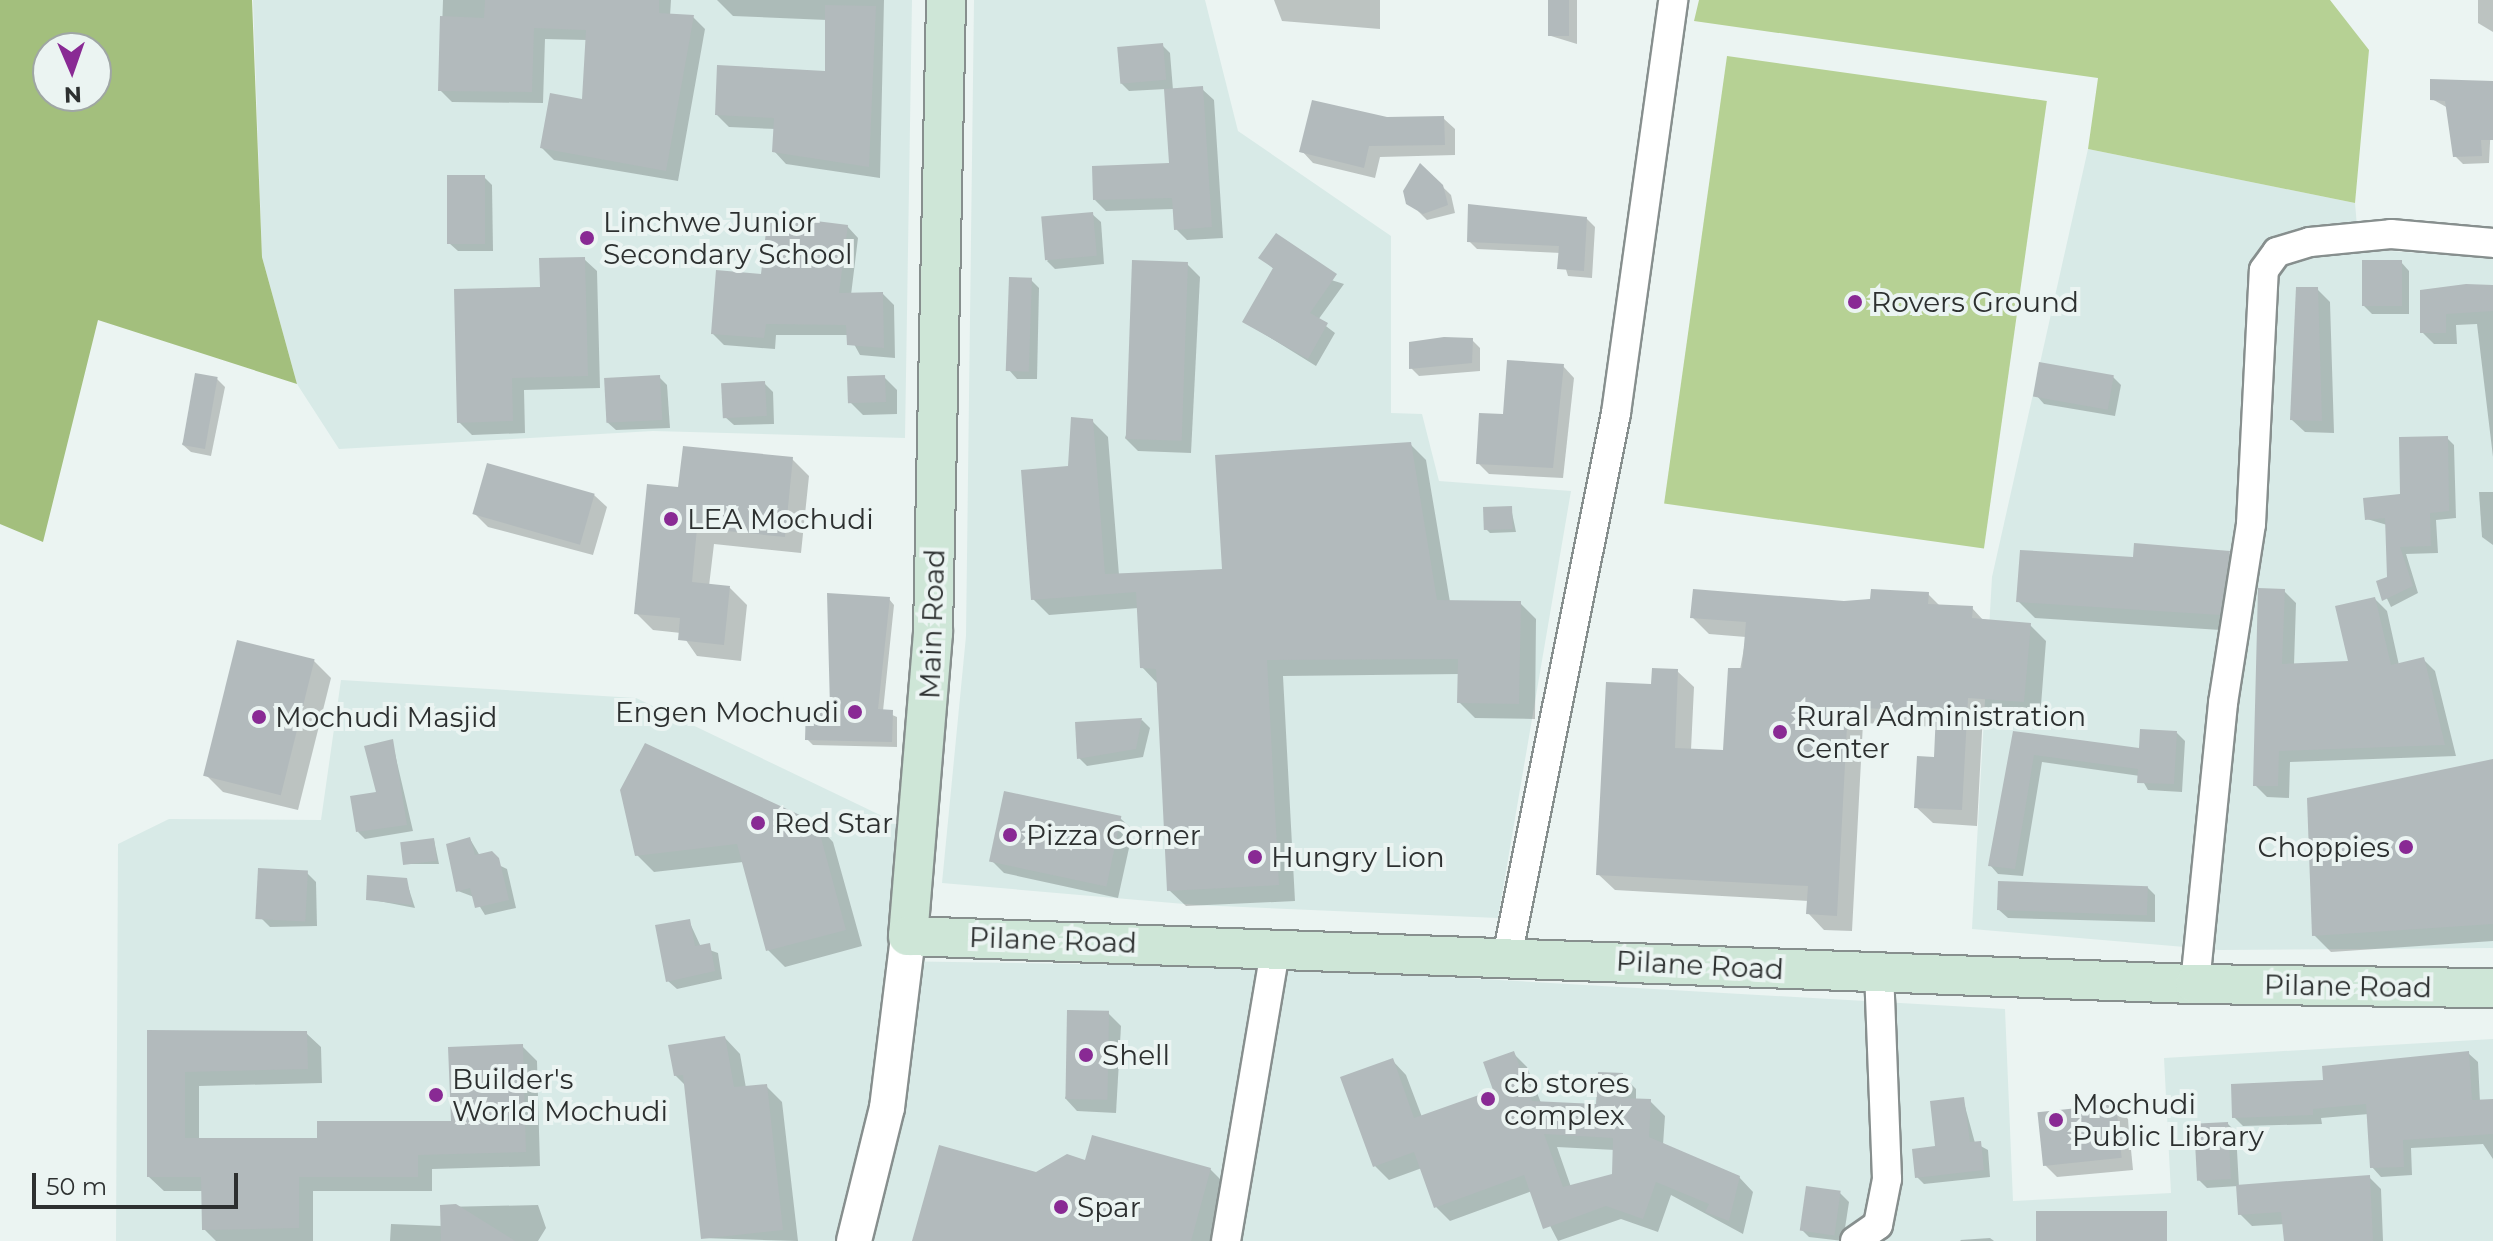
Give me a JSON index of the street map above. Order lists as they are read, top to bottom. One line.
{"streets":{"main road":["Main Road","Pilane Road"]},"crossings":[["Main Road","Pilane Road"]],"places":["Linchwe Junior Secondary School","Rovers Ground","LEA Mochudi","Engen Mochudi","Mochudi Masjid","Rural Administration Center","Red Star","Pizza Corner","Choppies","Hungry Lion","Shell","Builder's World Mochudi","cb stores complex","Mochudi Public Library","Spar"],"scale_bar":"50 m","north":"bottom"}
